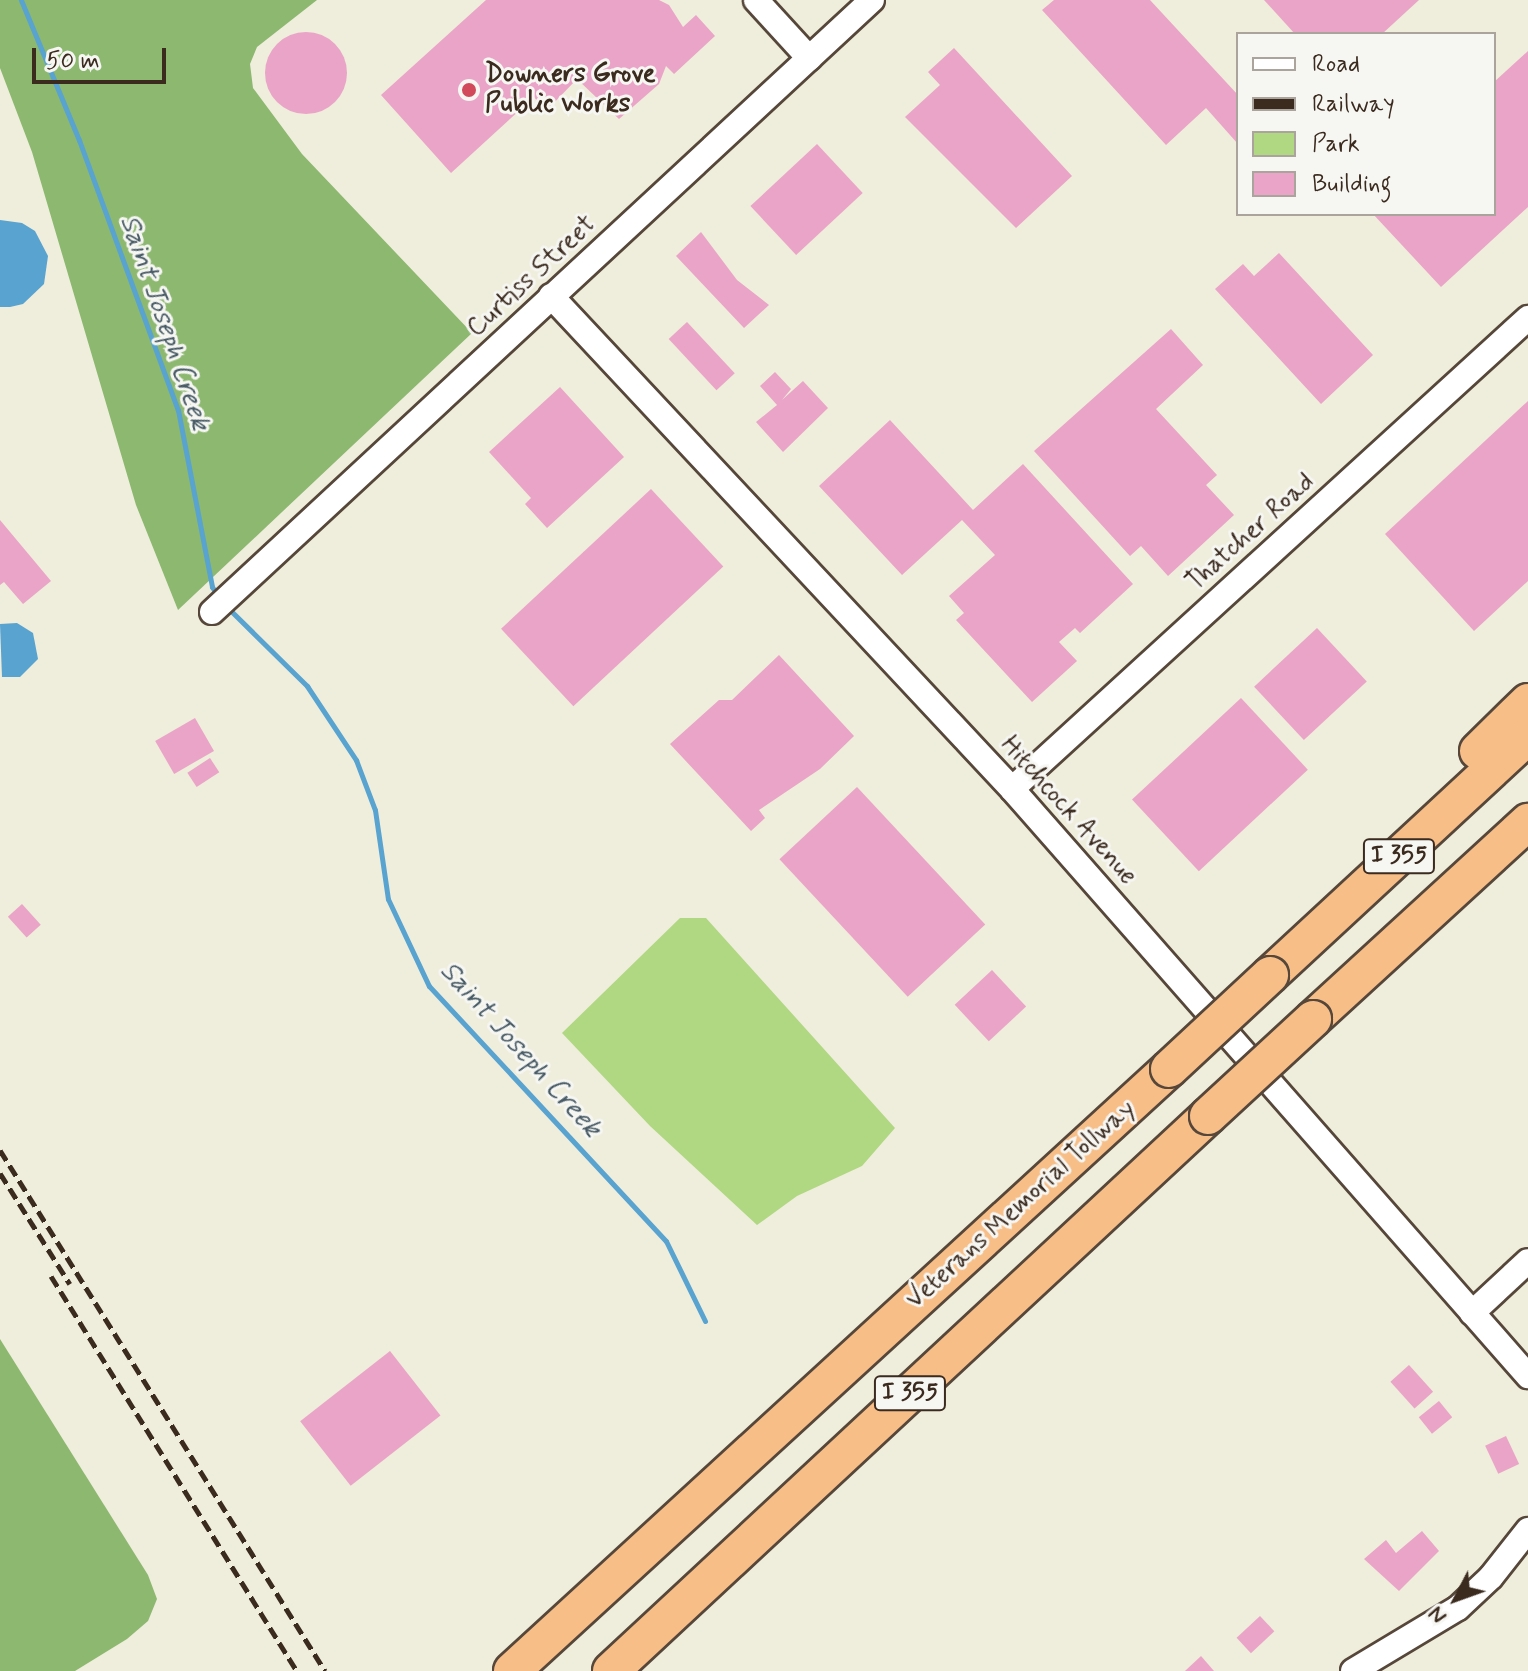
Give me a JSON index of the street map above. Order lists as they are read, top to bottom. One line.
{"streets":{"highway":["I 355","Veterans Memorial Tollway"],"street":["Curtiss Street","Thatcher Road","Hitchcock Avenue"]},"crossings":[["Curtiss Street","Hitchcock Avenue"],["Thatcher Road","Hitchcock Avenue"]],"water":["Saint Joseph Creek"],"places":["Downers Grove Public Works"],"legend":["Road","Railway","Park","Building"],"scale_bar":"50 m","north":"bottom left"}
